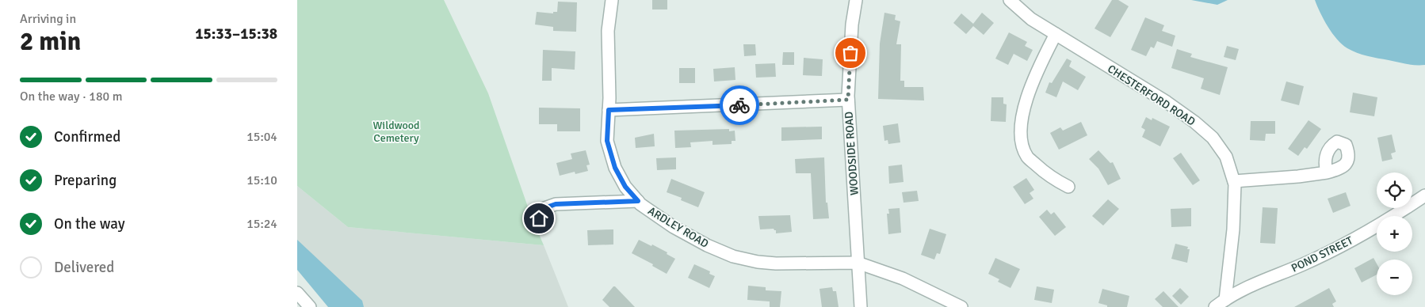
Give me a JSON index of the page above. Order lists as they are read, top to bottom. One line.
{"streets":{"street":["CHESTERFORD ROAD","WOODSIDE ROAD","ARDLEY ROAD","POND STREET"]},"crossings":[["CHESTERFORD ROAD","POND STREET"],["WOODSIDE ROAD","ARDLEY ROAD"]],"parks":["Wildwood Cemetery"],"page":{"heading":["2 min","Arriving in","15:33–15:38"],"bar":"On the way · 180 m","list":[["Confirmed","15:04"],["Preparing","15:10"],["On the way","15:24"],"Delivered"],"map_buttons":["+","−"]}}
